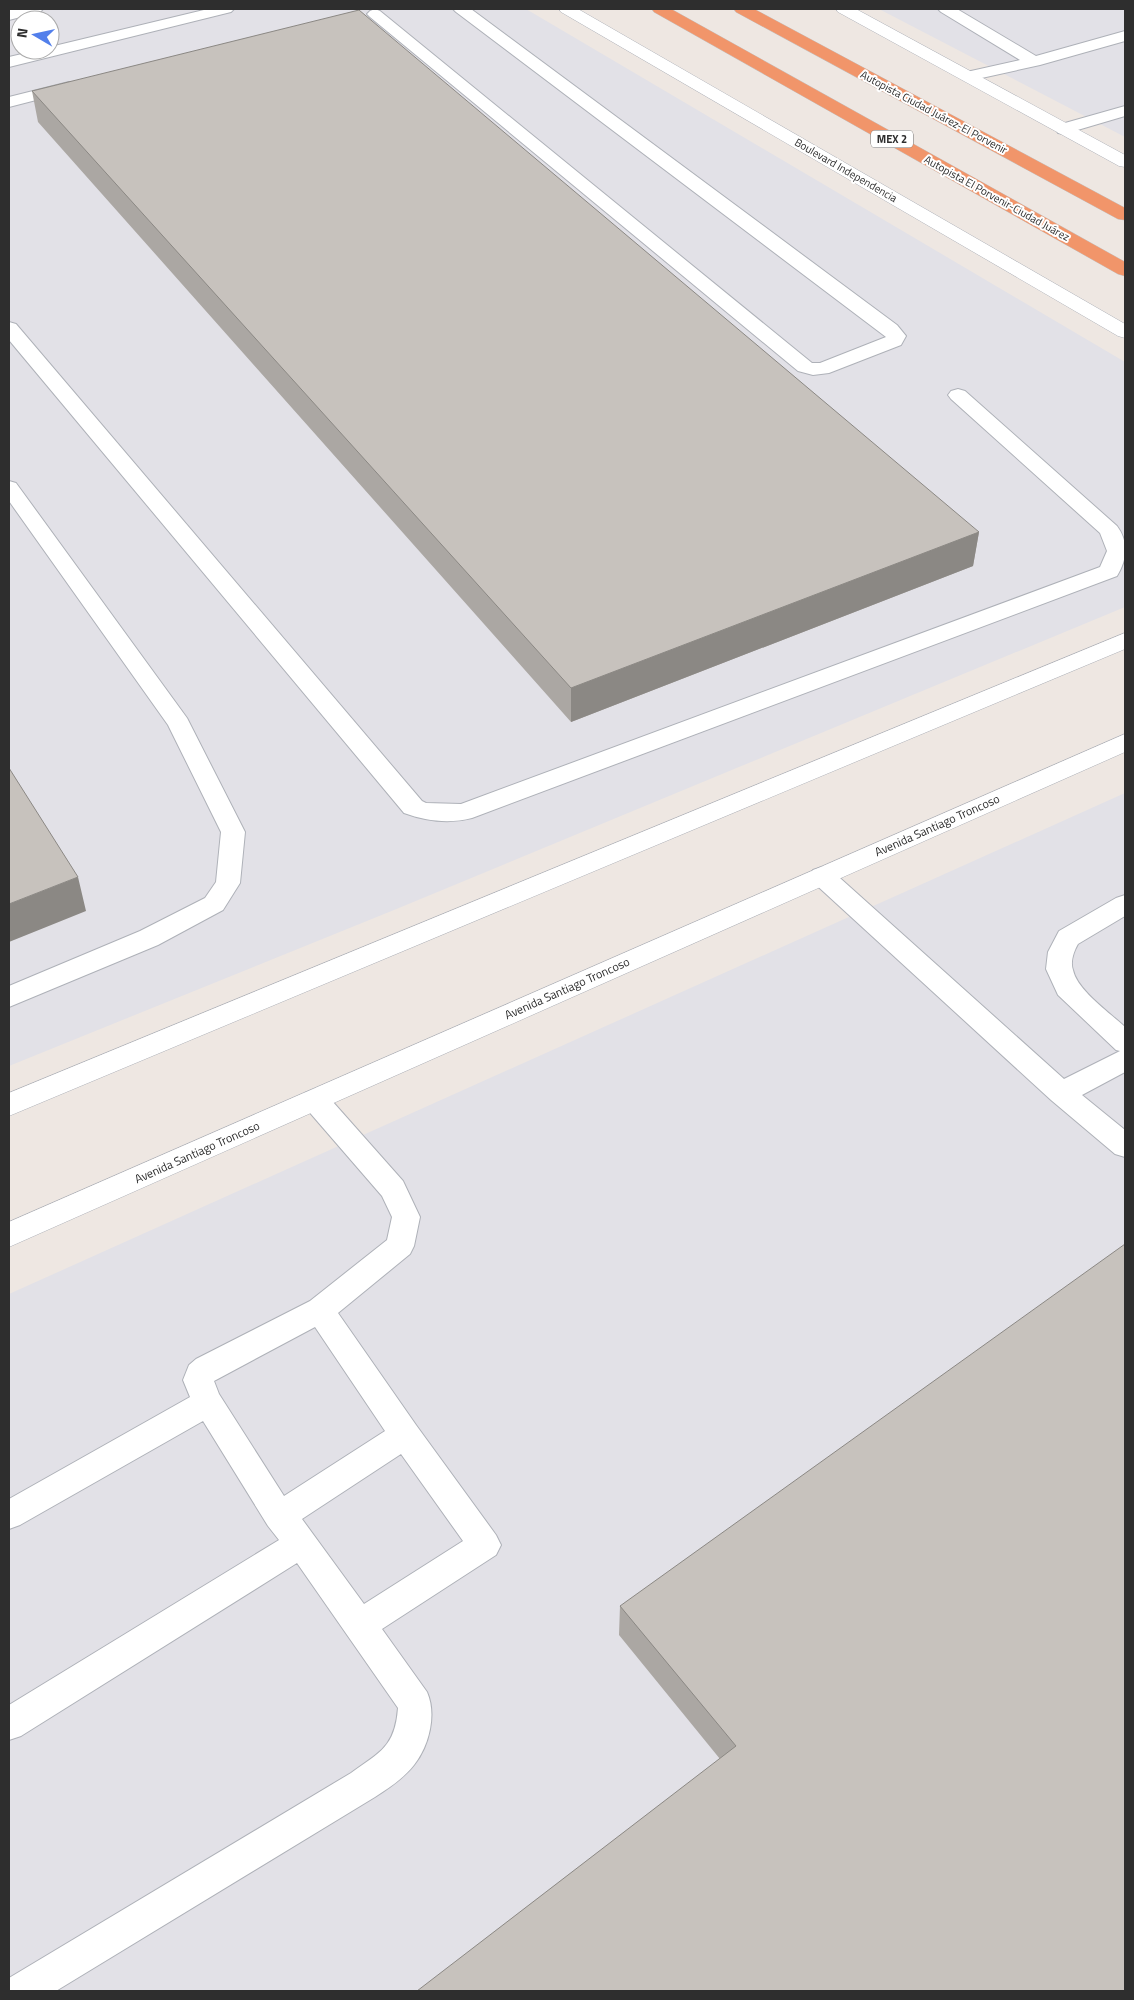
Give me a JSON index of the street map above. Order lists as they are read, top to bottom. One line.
{"streets":{"highway":["Autopista Ciudad Juárez-El Porvenir","MEX 2","Autopista El Porvenir-Ciudad Juárez"],"main road":["Boulevard Independencia","Avenida Santiago Troncoso"]},"north":"left"}
